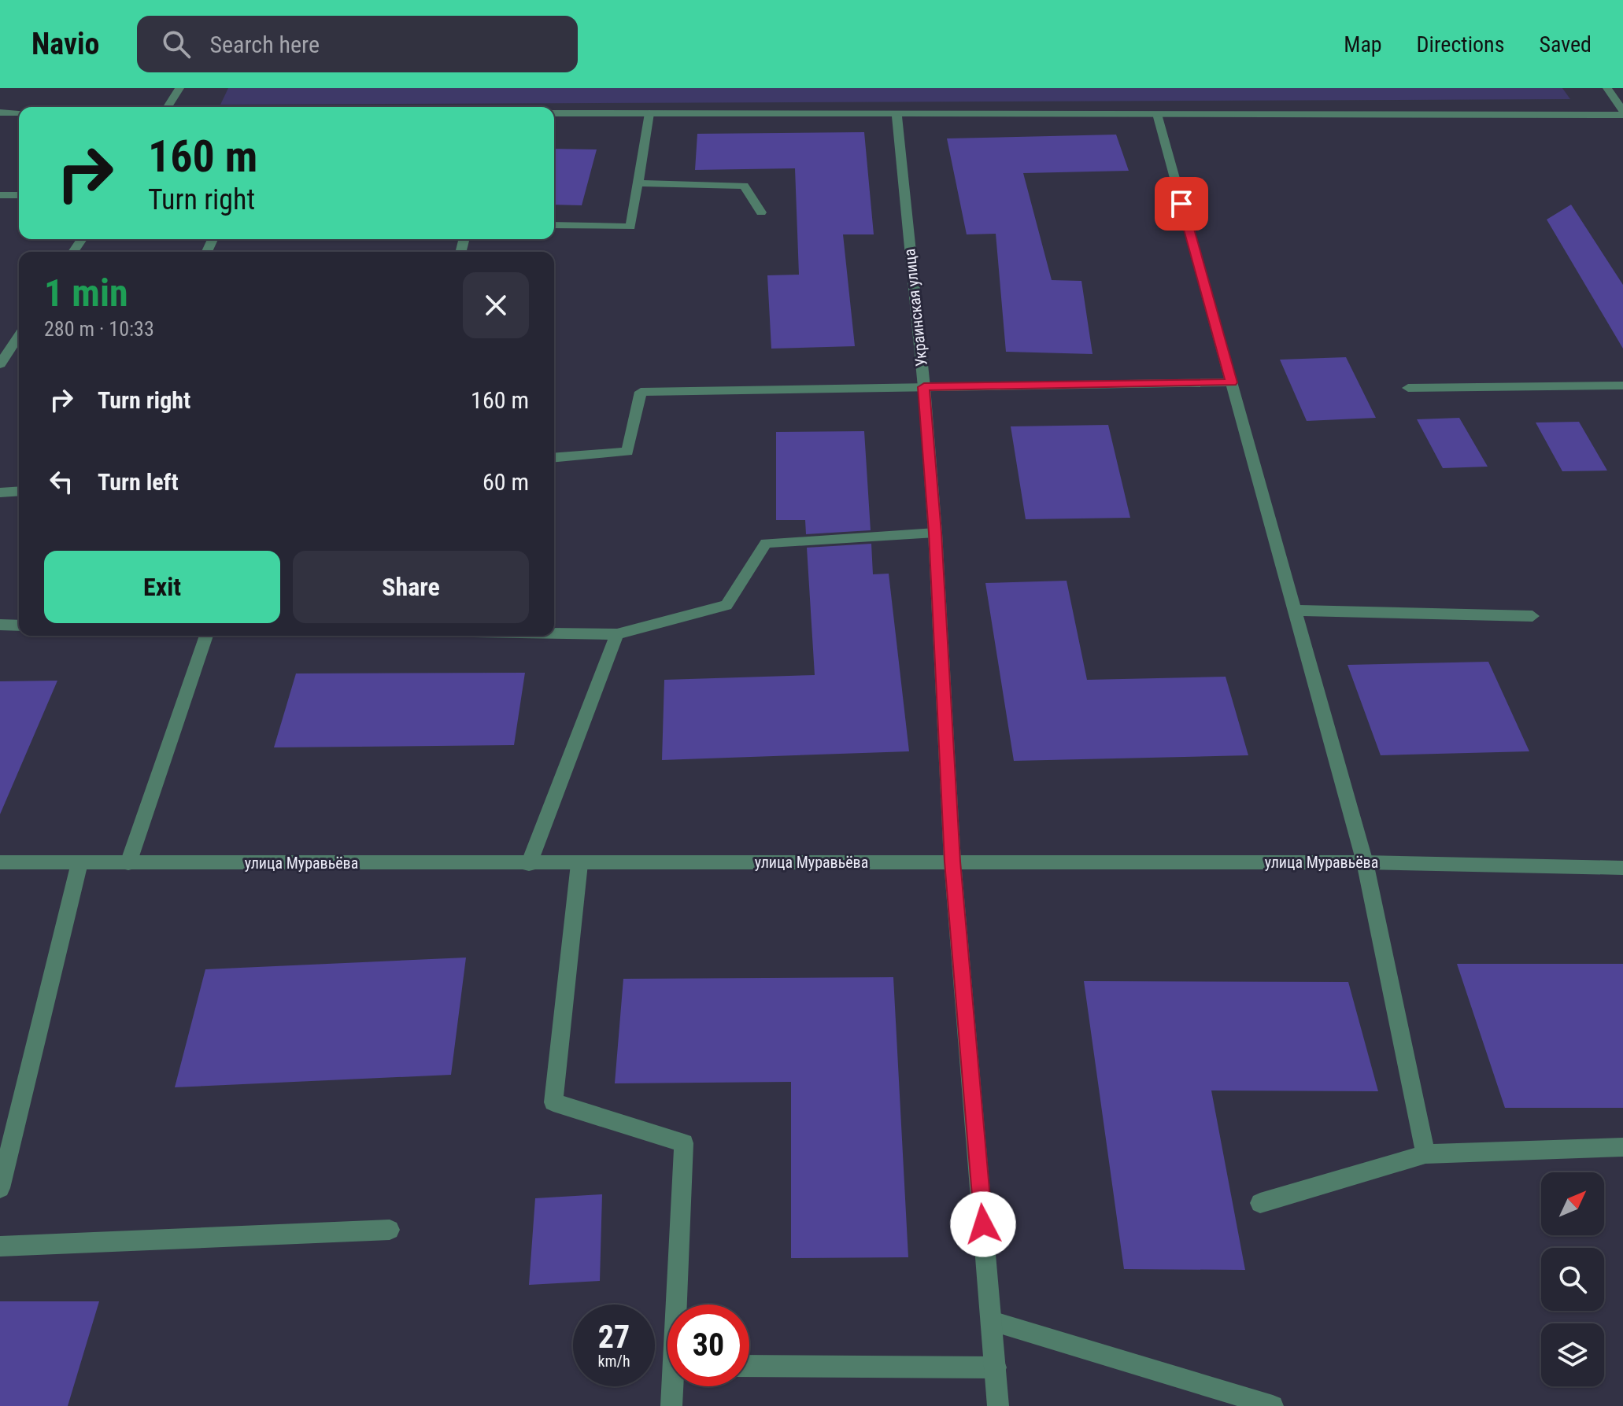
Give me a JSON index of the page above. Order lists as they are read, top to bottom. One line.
{"streets":{"street":["Украинская улица","улица Муравьёва"]},"crossings":[["Украинская улица","улица Муравьёва"]],"north":"top right","page":{"header":"Navio","search":"Search here","nav":["Map","Directions","Saved"],"turn":["160 m","Turn right"],"heading":["1 min","280 m · 10:33"],"list":[{"name":"Turn right","value":"160 m"},{"name":"Turn left","value":"60 m"}],"buttons":["Exit","Share"],"speed":"27 km/h","limit":"30"}}
